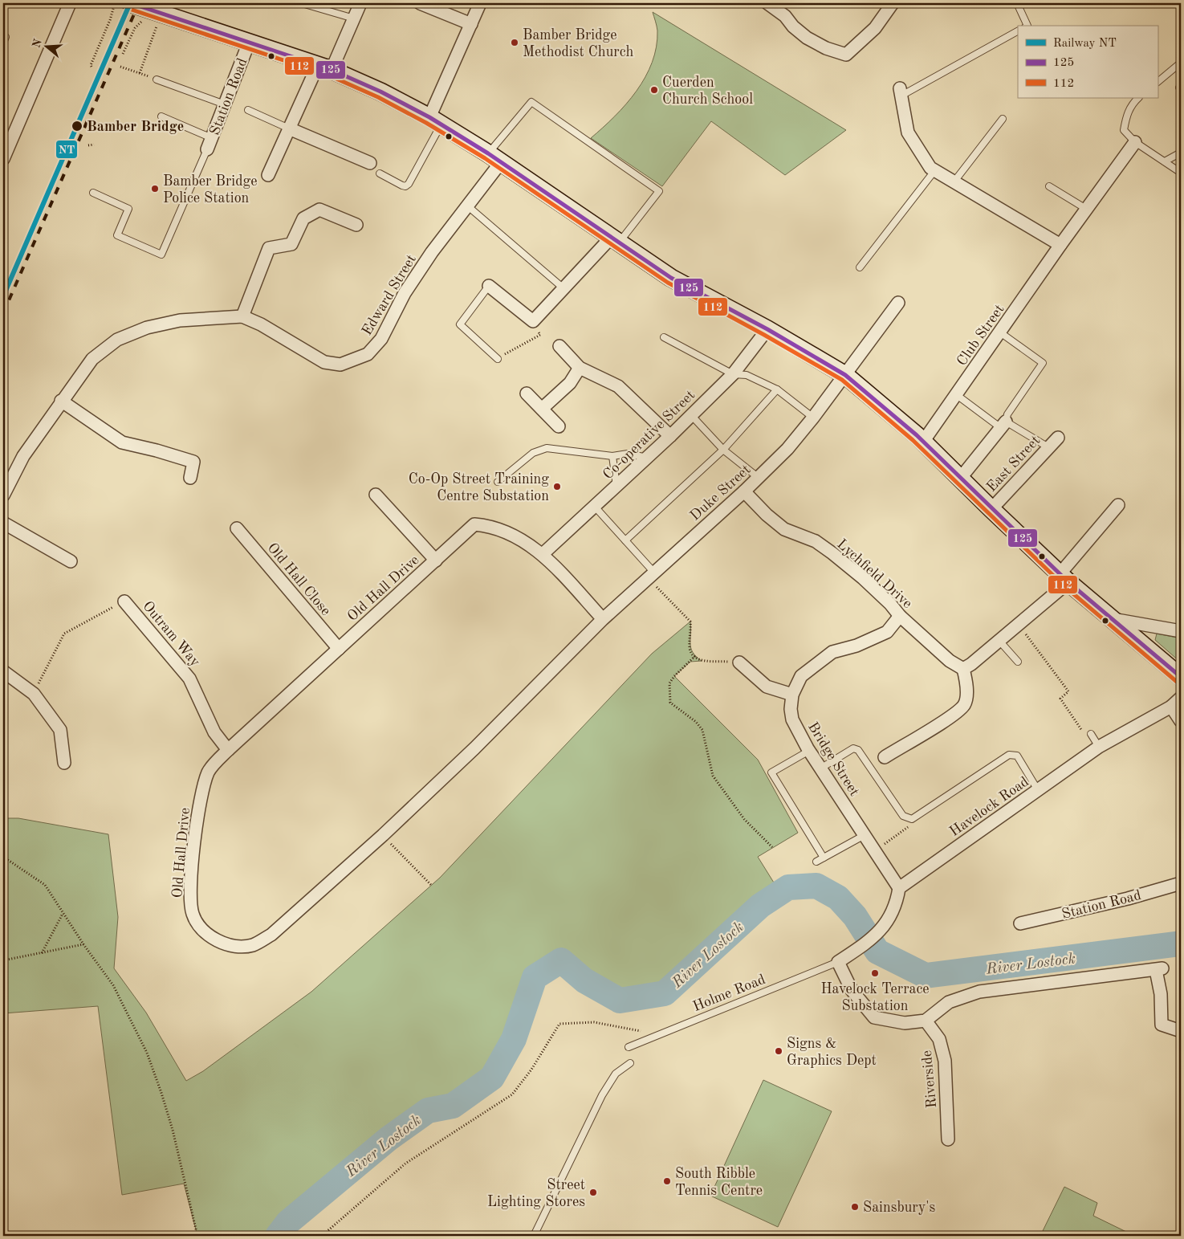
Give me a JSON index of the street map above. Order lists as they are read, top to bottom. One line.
{"streets":{"main road":["Station Road"],"street":["Edward Street","Club Street","Co-operative Street","East Street","Duke Street","Lychfield Drive","Old Hall Close","Old Hall Drive","Outram Way","Bridge Street","Havelock Road","Riverside"],"lane":["Holme Road"]},"crossings":[["Station Road","Edward Street"],["Station Road","Club Street"],["Station Road","Co-operative Street"],["Station Road","East Street"],["Station Road","Duke Street"],["Co-operative Street","Old Hall Drive"],["Duke Street","Lychfield Drive"],["Duke Street","Old Hall Drive"],["Old Hall Close","Old Hall Drive"],["Old Hall Drive","Outram Way"],["Bridge Street","Havelock Road"]],"water":["River Lostock"],"places":["Bamber Bridge Methodist Church","Cuerden Church School","Bamber Bridge","Bamber Bridge Police Station","Co-Op Street Training Centre Substation","Havelock Terrace Substation","Signs & Graphics Dept","South Ribble Tennis Centre","Street Lighting Stores","Sainsbury's"],"lines":["rail line NT","transit line 125","transit line 112"],"legend":["Railway NT","125","112"],"north":"left"}
